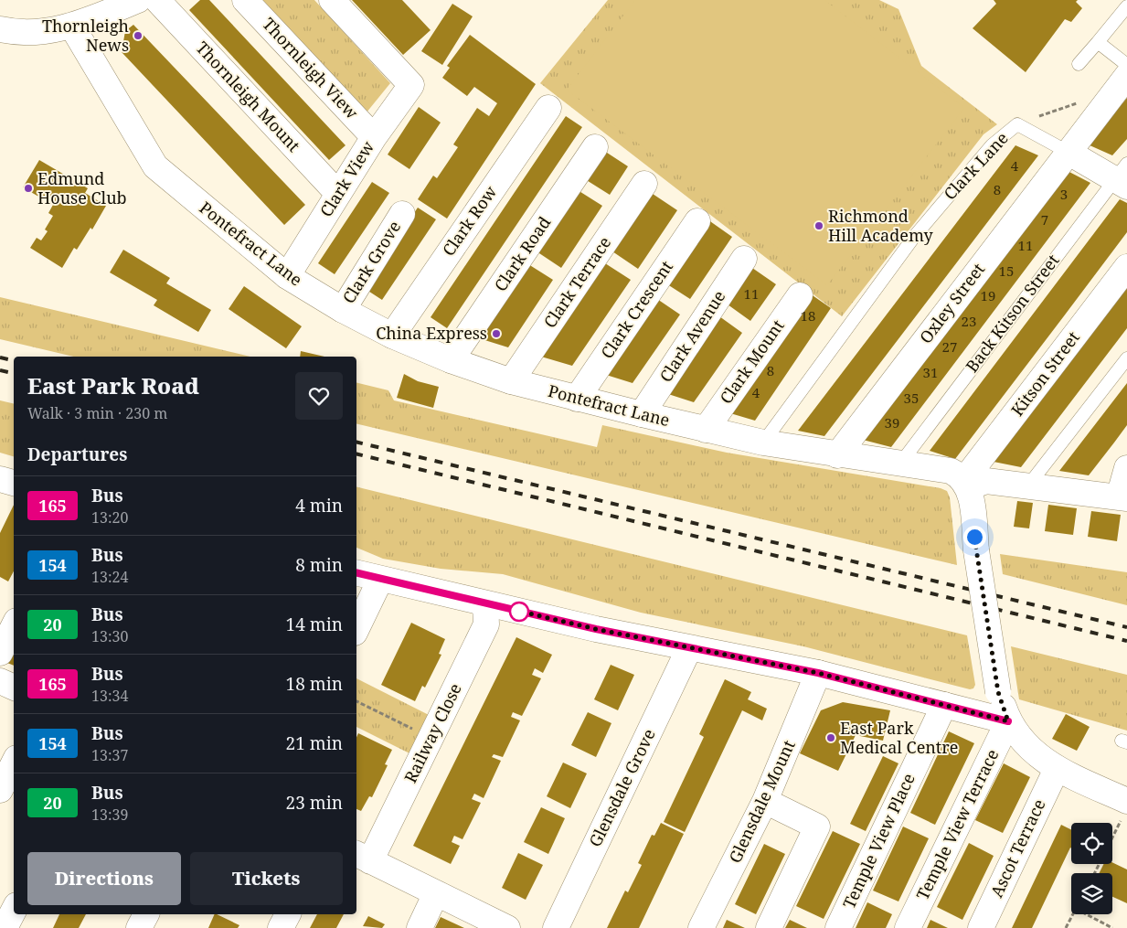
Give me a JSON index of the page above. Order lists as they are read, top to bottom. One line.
{"streets":{"street":["Thornleigh View","Thornleigh Mount","Clark View","Clark Row","Pontefract Lane","Clark Road","Clark Grove","Clark Terrace","Oxley Street","Clark Crescent","Clark Avenue","Clark Mount","Kitson Street","Railway Close","Glensdale Grove","Glensdale Mount","Temple View Terrace","Temple View Place","Ascot Terrace"],"lane":["Clark Lane","Back Kitson Street"]},"crossings":[["Thornleigh View","Clark View"],["Thornleigh Mount","Clark View"],["Clark Lane","Pontefract Lane"],["Clark Lane","Oxley Street"],["Clark View","Pontefract Lane"],["Clark Row","Pontefract Lane"],["Pontefract Lane","Clark Road"],["Pontefract Lane","Clark Grove"],["Pontefract Lane","Clark Terrace"],["Pontefract Lane","Oxley Street"],["Pontefract Lane","Clark Crescent"],["Pontefract Lane","Back Kitson Street"],["Pontefract Lane","Clark Avenue"],["Pontefract Lane","Clark Mount"],["Pontefract Lane","Kitson Street"]],"places":["Thornleigh News","Edmund House Club","Richmond Hill Academy","China Express","East Park Medical Centre"],"lines":["bus line 165"],"house_numbers":["4","8","3","7","11","15","11","19","18","23","27","8","31","4","35","39"],"page":{"heading":[["East Park Road","Walk · 3 min · 230 m"],"Departures"],"list":[{"mark":"165","name":"Bus","note":"13:20","value":"4 min"},{"mark":"154","name":"Bus","note":"13:24","value":"8 min"},{"mark":"20","name":"Bus","note":"13:30","value":"14 min"},{"mark":"165","name":"Bus","note":"13:34","value":"18 min"},{"mark":"154","name":"Bus","note":"13:37","value":"21 min"},{"mark":"20","name":"Bus","note":"13:39","value":"23 min"}],"buttons":["Directions","Tickets"]}}
